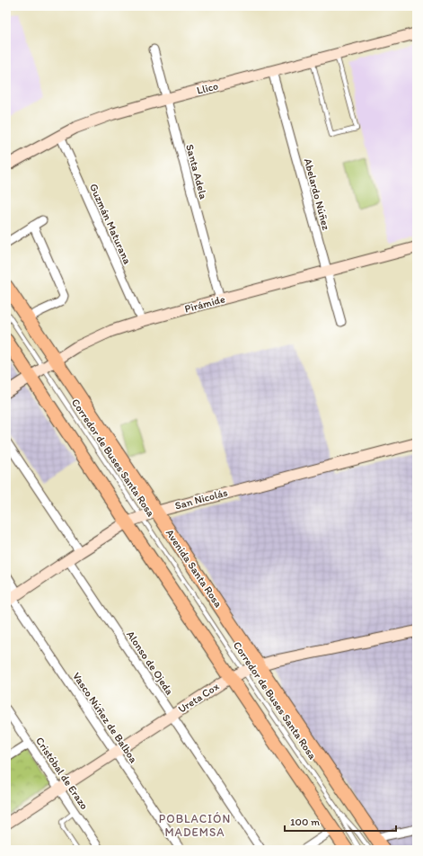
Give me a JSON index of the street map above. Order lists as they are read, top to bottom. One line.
{"streets":{"main road":["Avenida Santa Rosa"],"street":["Llico","Santa Adela","Abelardo Núñez","Guzmán Maturana","Pirámide","San Nicolás","Alonso de Ojeda","Ureta Cox","Vasco Núñez de Balboa","Cristóbal de Erazo"],"lane":["Corredor de Buses Santa Rosa"]},"crossings":[["Llico","Santa Adela"],["Llico","Abelardo Núñez"],["Llico","Guzmán Maturana"],["Santa Adela","Pirámide"],["Abelardo Núñez","Pirámide"],["Guzmán Maturana","Pirámide"],["Pirámide","Corredor de Buses Santa Rosa"],["Pirámide","Avenida Santa Rosa"],["Corredor de Buses Santa Rosa","San Nicolás"],["Corredor de Buses Santa Rosa","Ureta Cox"],["San Nicolás","Avenida Santa Rosa"],["San Nicolás","Alonso de Ojeda"],["San Nicolás","Vasco Núñez de Balboa"],["Avenida Santa Rosa","Ureta Cox"],["Alonso de Ojeda","Ureta Cox"],["Ureta Cox","Vasco Núñez de Balboa"],["Ureta Cox","Cristóbal de Erazo"]],"districts":["POBLACIÓN MADEMSA"],"scale_bar":"100 m"}
